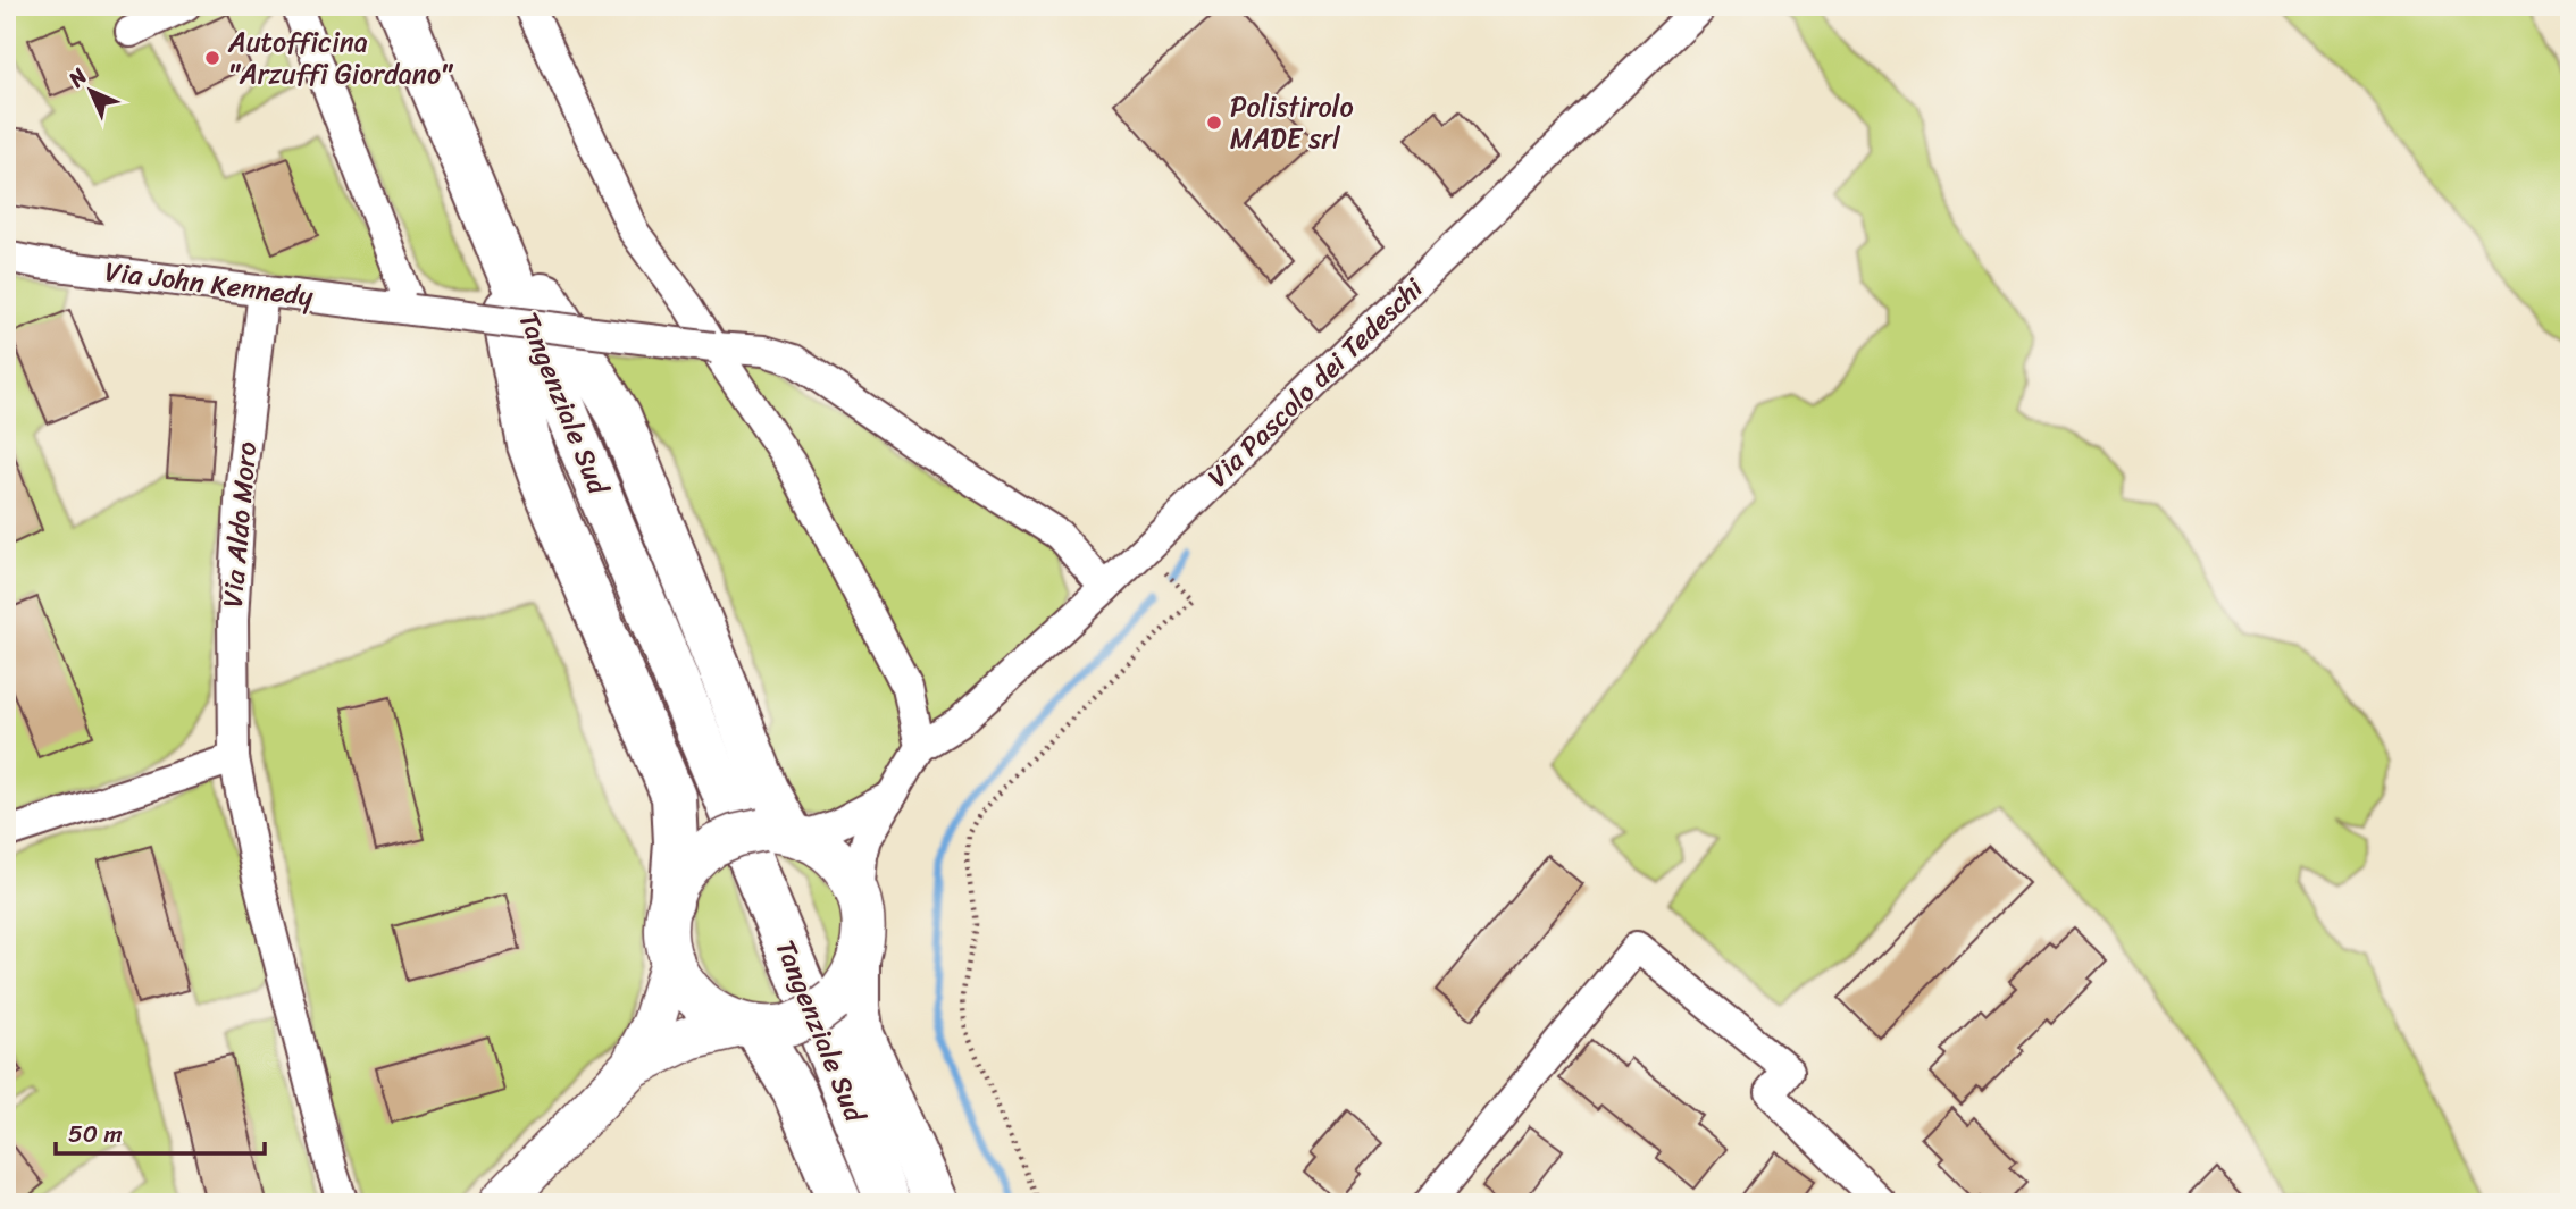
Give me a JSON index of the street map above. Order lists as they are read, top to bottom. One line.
{"streets":{"highway":["Tangenziale Sud"],"street":["Via John Kennedy","Via Pascolo dei Tedeschi","Via Aldo Moro"]},"crossings":[["Via John Kennedy","Via Pascolo dei Tedeschi"],["Via John Kennedy","Via Aldo Moro"]],"places":["Autofficina \"Arzuffi Giordano\"","Polistirolo MADE srl"],"scale_bar":"50 m","north":"top left"}
